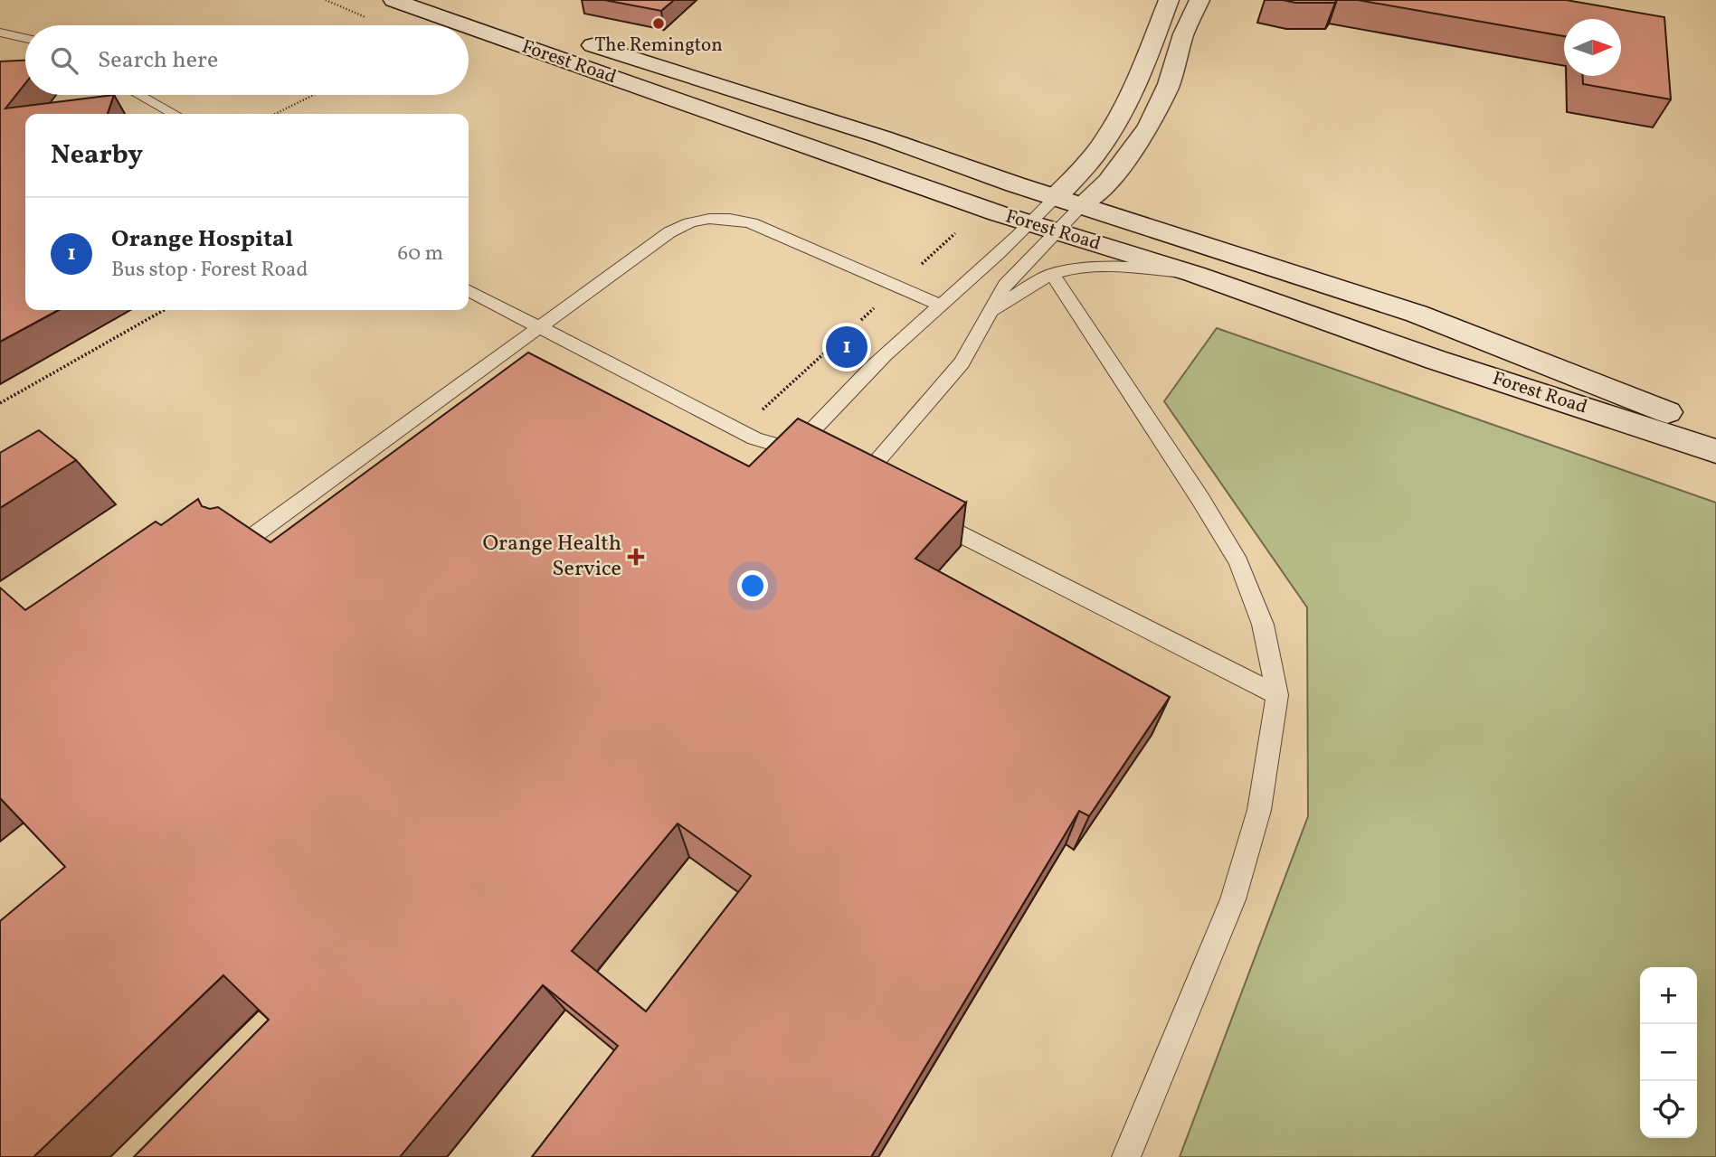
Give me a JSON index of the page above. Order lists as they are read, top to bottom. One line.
{"streets":{"main road":["Forest Road"]},"places":{"other":["The Remington"],"health":["Orange Health Service"]},"north":"right","page":{"search":"Search here","heading":"Nearby","list":[{"mark":"1","name":"Orange Hospital","note":"Bus stop · Forest Road","value":"60 m"}],"pins":"1","map_buttons":["+","−"]}}
